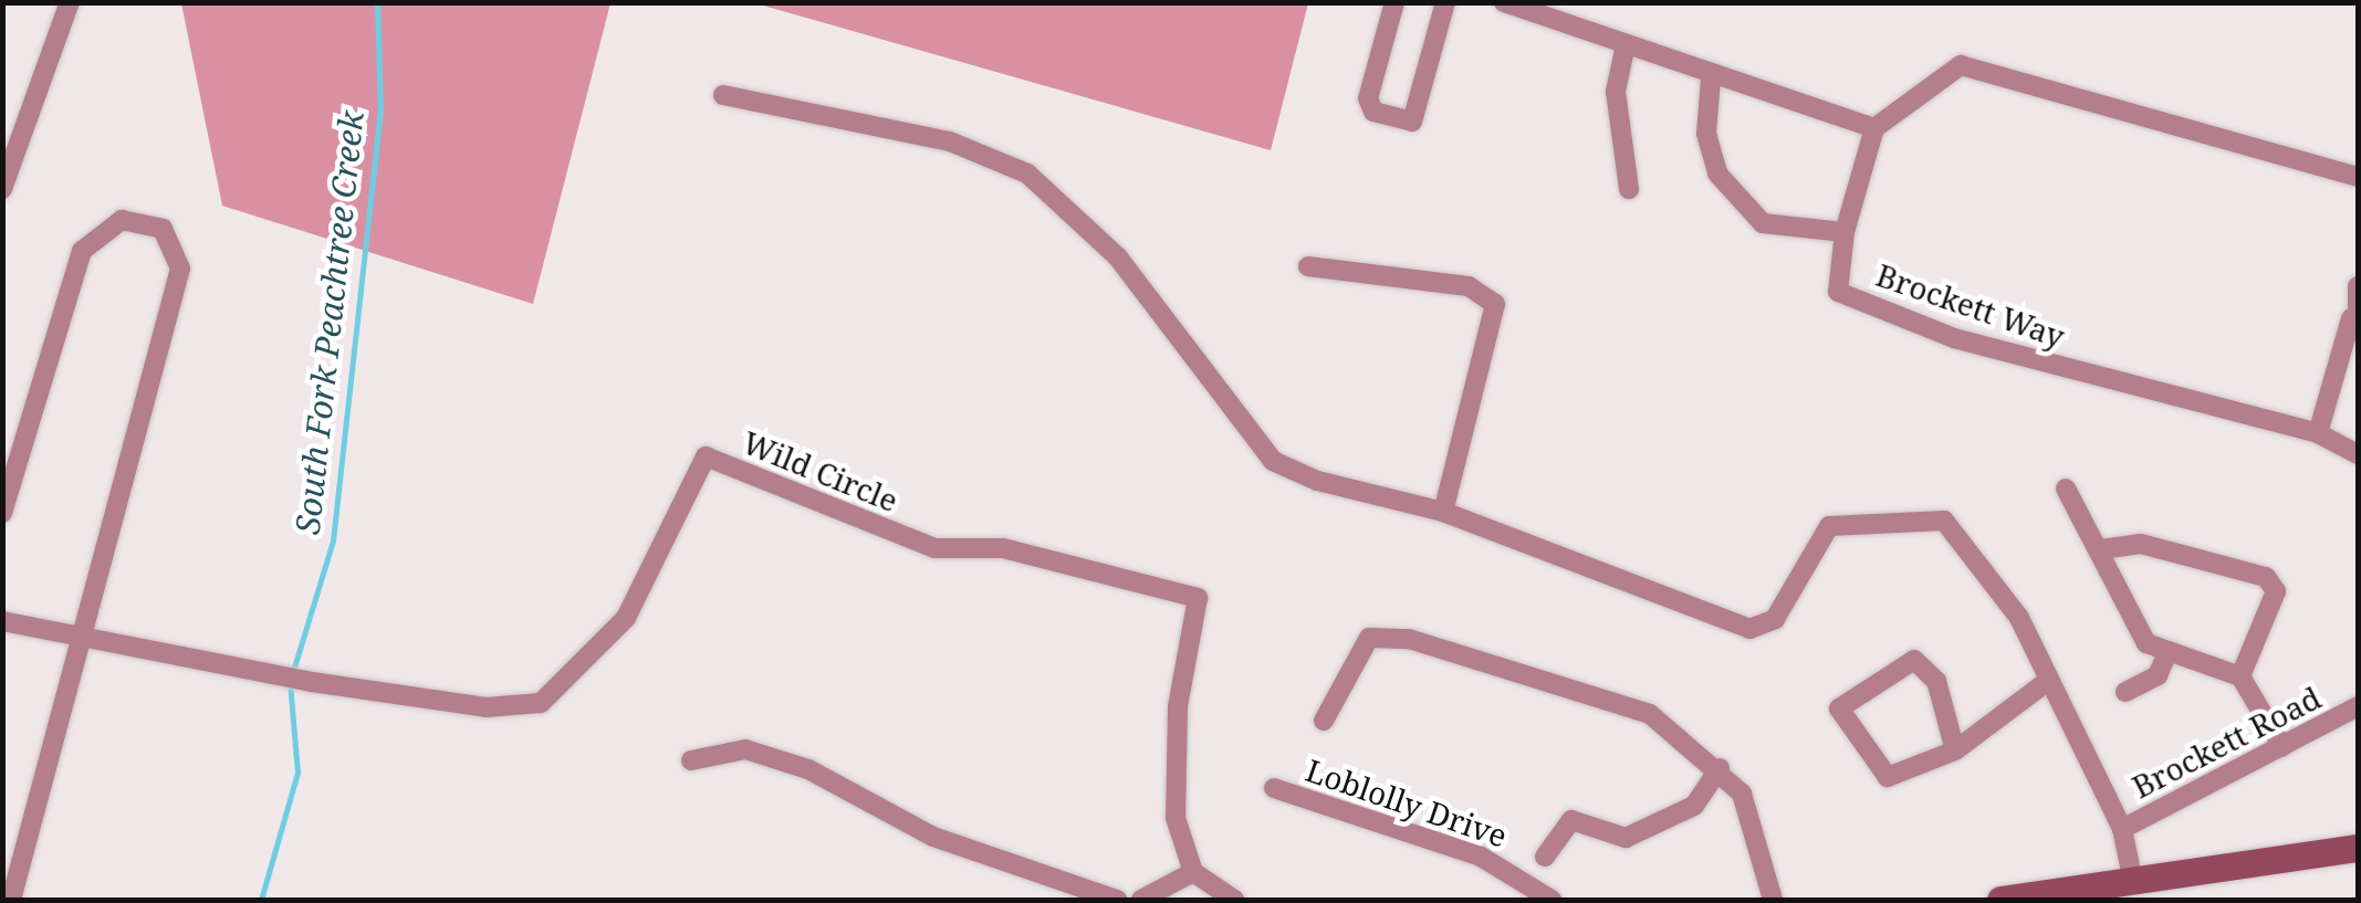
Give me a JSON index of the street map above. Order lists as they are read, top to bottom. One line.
{"streets":{"street":["Brockett Way","Wild Circle","Brockett Road","Loblolly Drive"]},"water":["South Fork Peachtree Creek"]}
